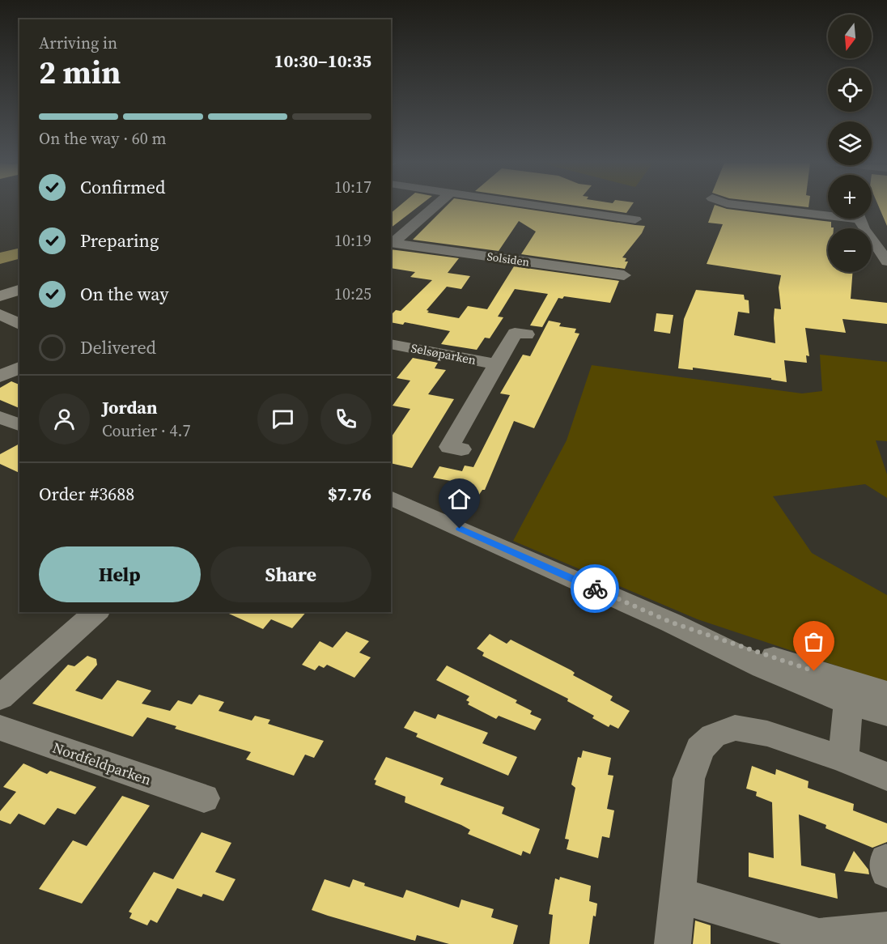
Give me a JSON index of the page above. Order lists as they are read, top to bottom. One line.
{"streets":{"street":["Solsiden","Selsøparken","Nordfeldparken"]},"north":"bottom","page":{"map_buttons":["+","−"],"heading":["2 min","Arriving in","10:30–10:35"],"panel":["Jordan","Courier · 4.7","Order #3688","$7.76"],"bar":"On the way · 60 m","list":[["Confirmed","10:17"],["Preparing","10:19"],["On the way","10:25"],"Delivered"],"buttons":["Help","Share"]}}
